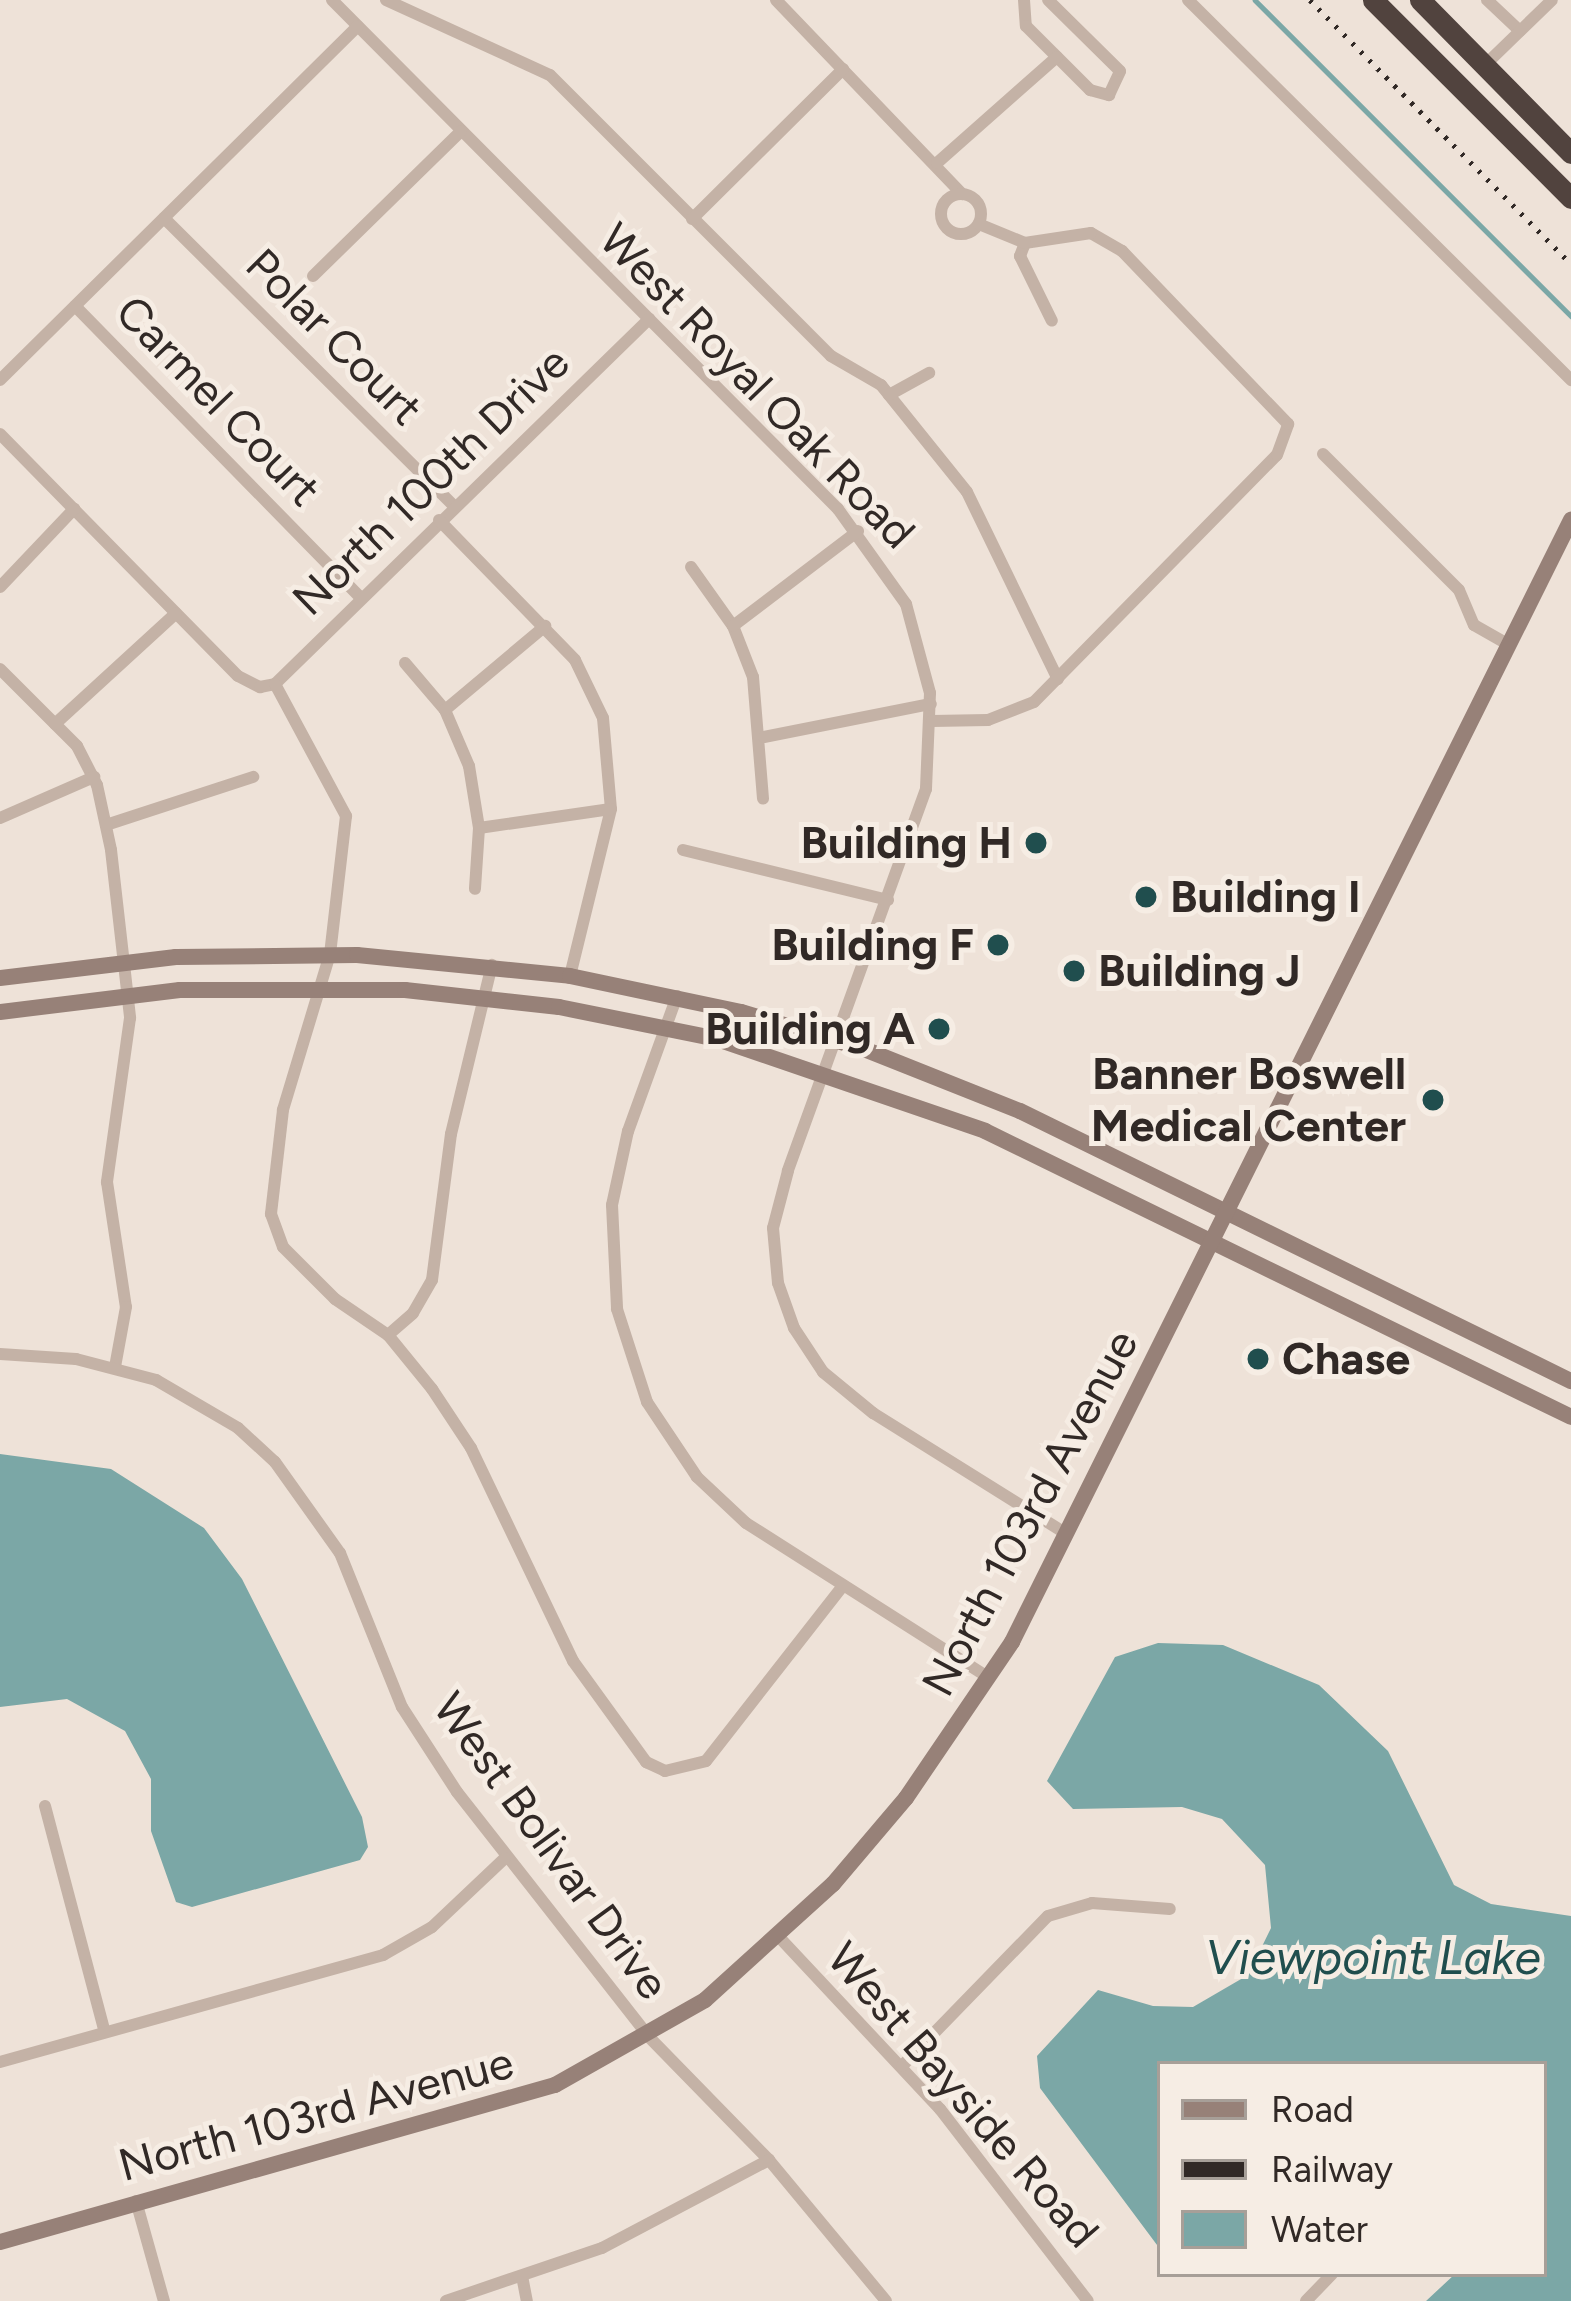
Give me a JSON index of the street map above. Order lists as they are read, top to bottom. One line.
{"streets":{"street":["Polar Court","West Royal Oak Road","Carmel Court","North 100th Drive","North 103rd Avenue","West Bolivar Drive","West Bayside Road"]},"crossings":[["Polar Court","North 100th Drive"],["West Royal Oak Road","North 100th Drive"],["West Royal Oak Road","North 103rd Avenue"],["Carmel Court","North 100th Drive"],["North 103rd Avenue","West Bolivar Drive"],["North 103rd Avenue","West Bayside Road"]],"water":["Viewpoint Lake"],"places":["Building H","Building I","Building F","Building J","Building A","Banner Boswell Medical Center","Chase"],"legend":["Road","Railway","Water"]}
